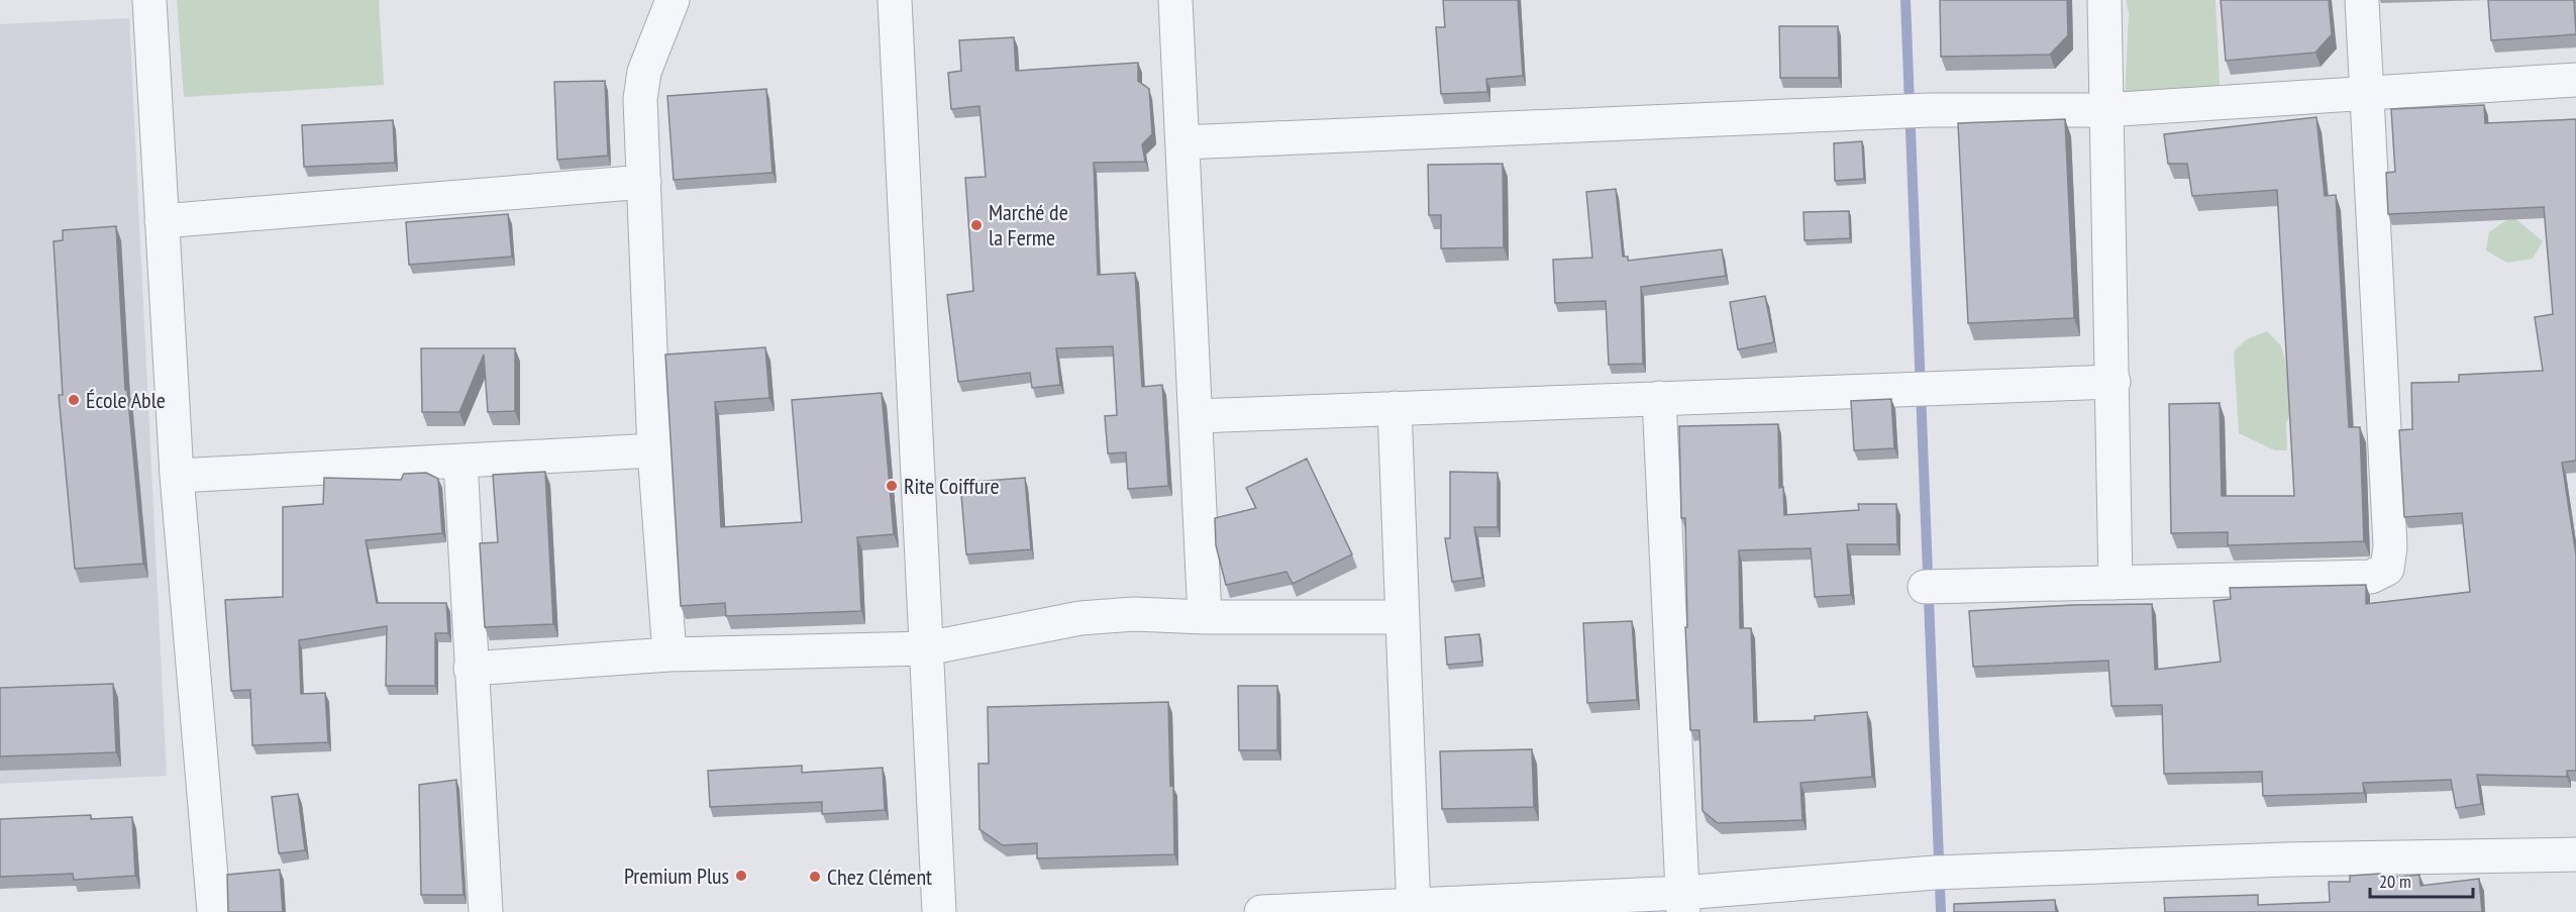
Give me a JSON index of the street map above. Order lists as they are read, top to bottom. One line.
{"places":["Marché de la Ferme","École Able","Rite Coiffure","Premium Plus","Chez Clément"],"scale_bar":"20 m"}
